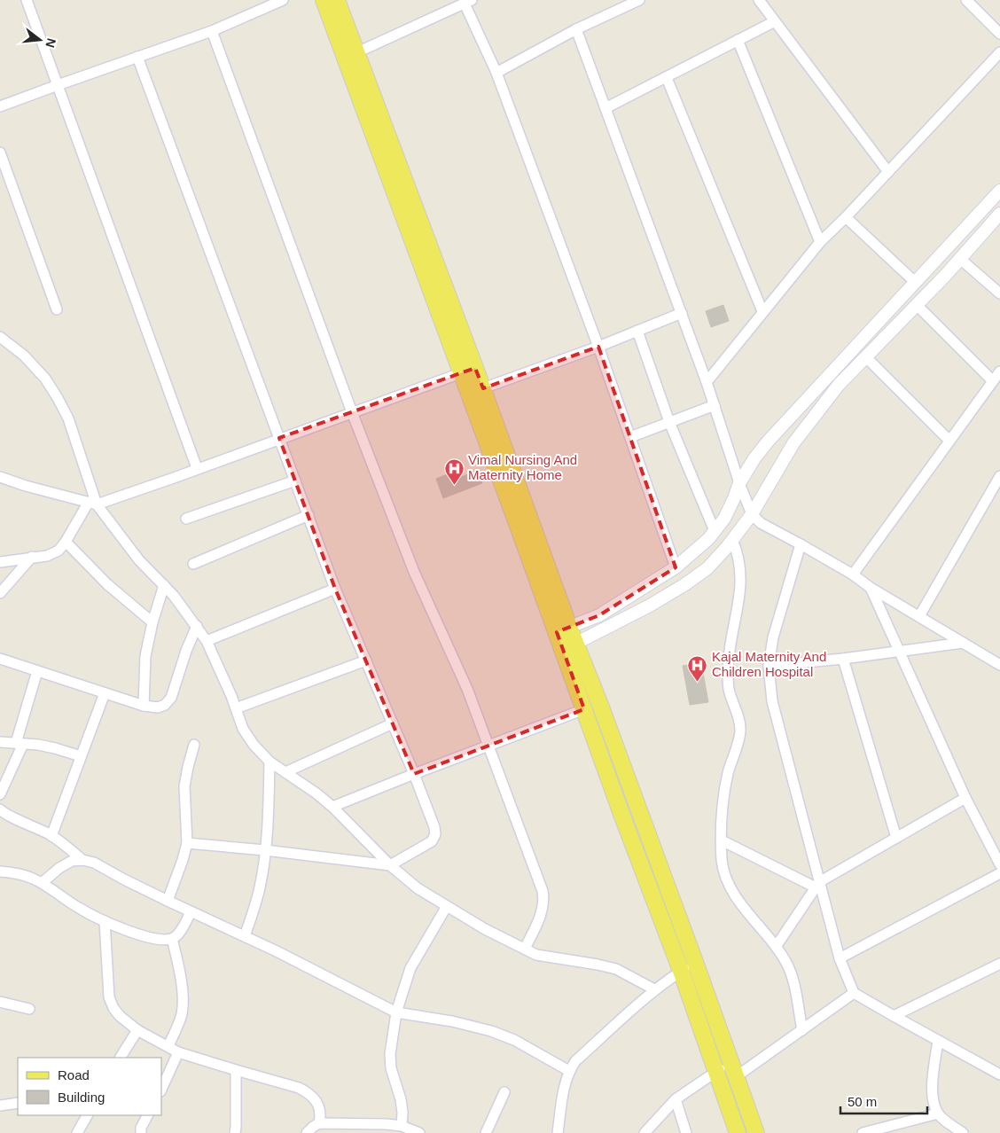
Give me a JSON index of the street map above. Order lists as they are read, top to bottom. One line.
{"places":{"hospital":["Vimal Nursing And Maternity Home","Kajal Maternity And Children Hospital"]},"legend":["Road","Building"],"scale_bar":"50 m","north":"right"}
